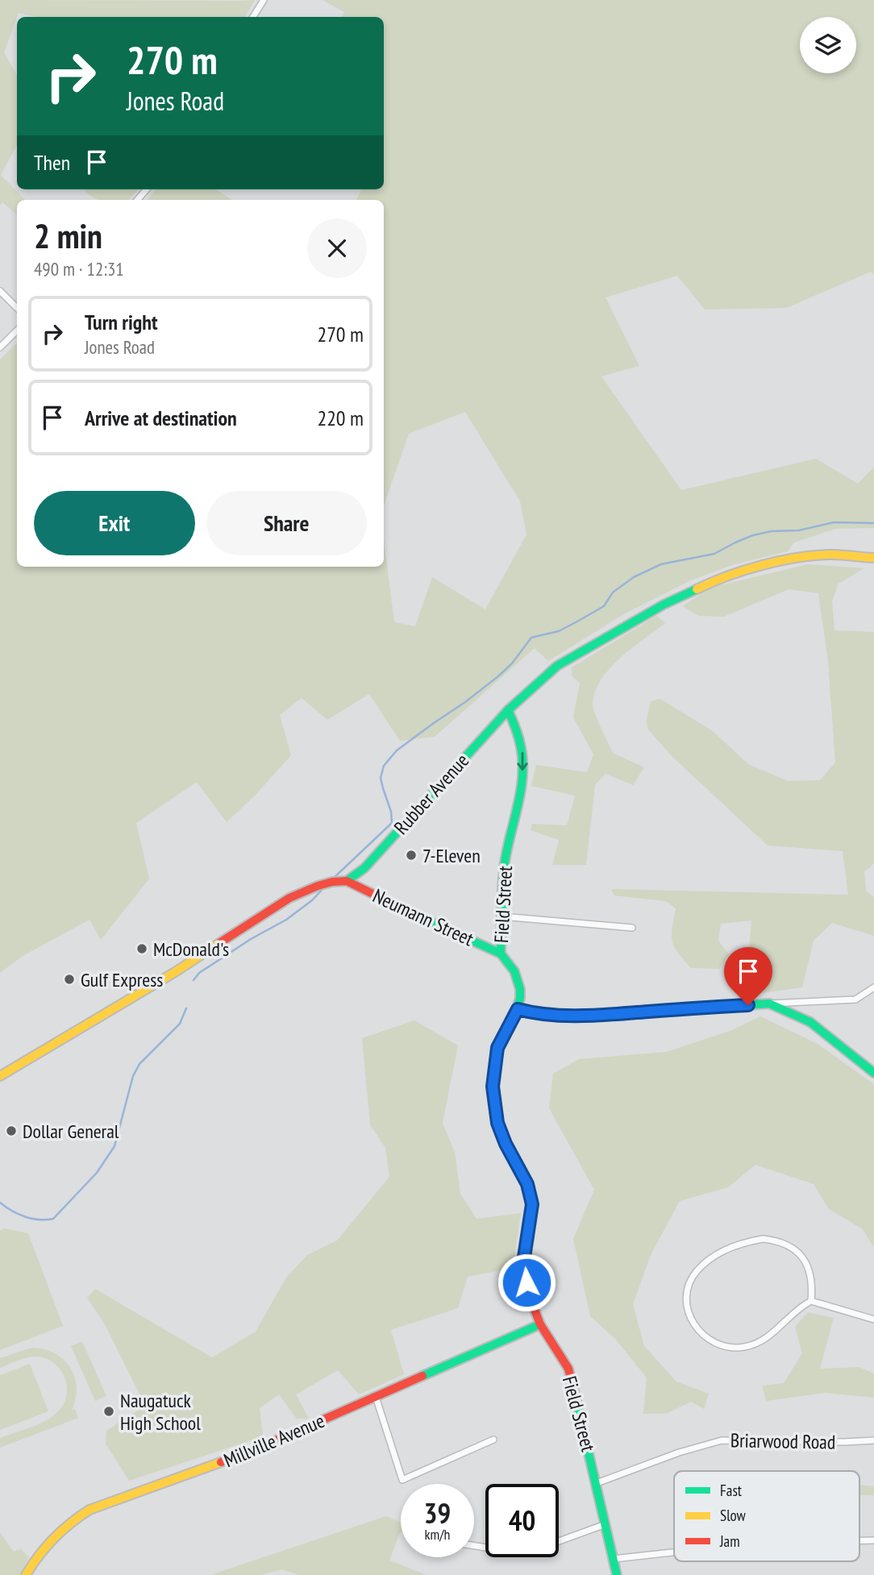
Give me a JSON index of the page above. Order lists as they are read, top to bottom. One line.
{"streets":{"street":["Rubber Avenue","Field Street","Neumann Street","Millville Avenue","Briarwood Road"]},"crossings":[["Rubber Avenue","Field Street"],["Rubber Avenue","Neumann Street"],["Field Street","Neumann Street"],["Field Street","Millville Avenue"],["Field Street","Briarwood Road"]],"places":["7-Eleven","McDonald's","Gulf Express","Dollar General","Naugatuck High School"],"legend":["Fast","Slow","Jam"],"page":{"turn":["270 m","Jones Road"],"then":"Then","heading":["2 min","490 m · 12:31"],"list":[{"name":"Turn right","note":"Jones Road","value":"270 m"},{"name":"Arrive at destination","value":"220 m"}],"buttons":["Exit","Share"],"speed":"39 km/h","limit":"40"}}
